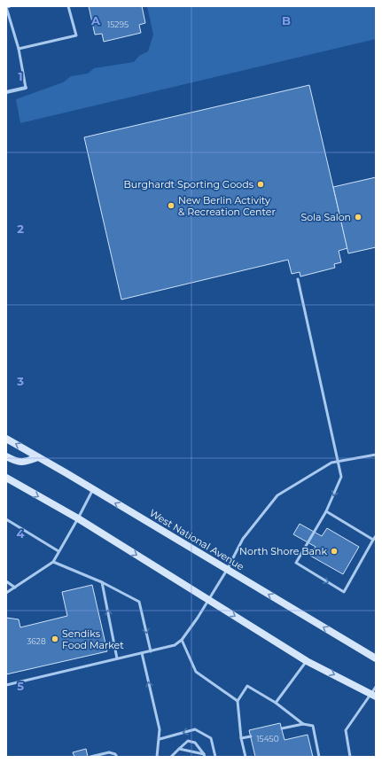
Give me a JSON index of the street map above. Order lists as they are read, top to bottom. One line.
{"streets":{"main road":["West National Avenue"]},"places":["Burghardt Sporting Goods","New Berlin Activity & Recreation Center","Sola Salon","North Shore Bank","Sendiks Food Market"],"house_numbers":["15295","3628","15450"],"grid":{"columns":["A","B"],"rows":["1","2","3","4","5"]}}
